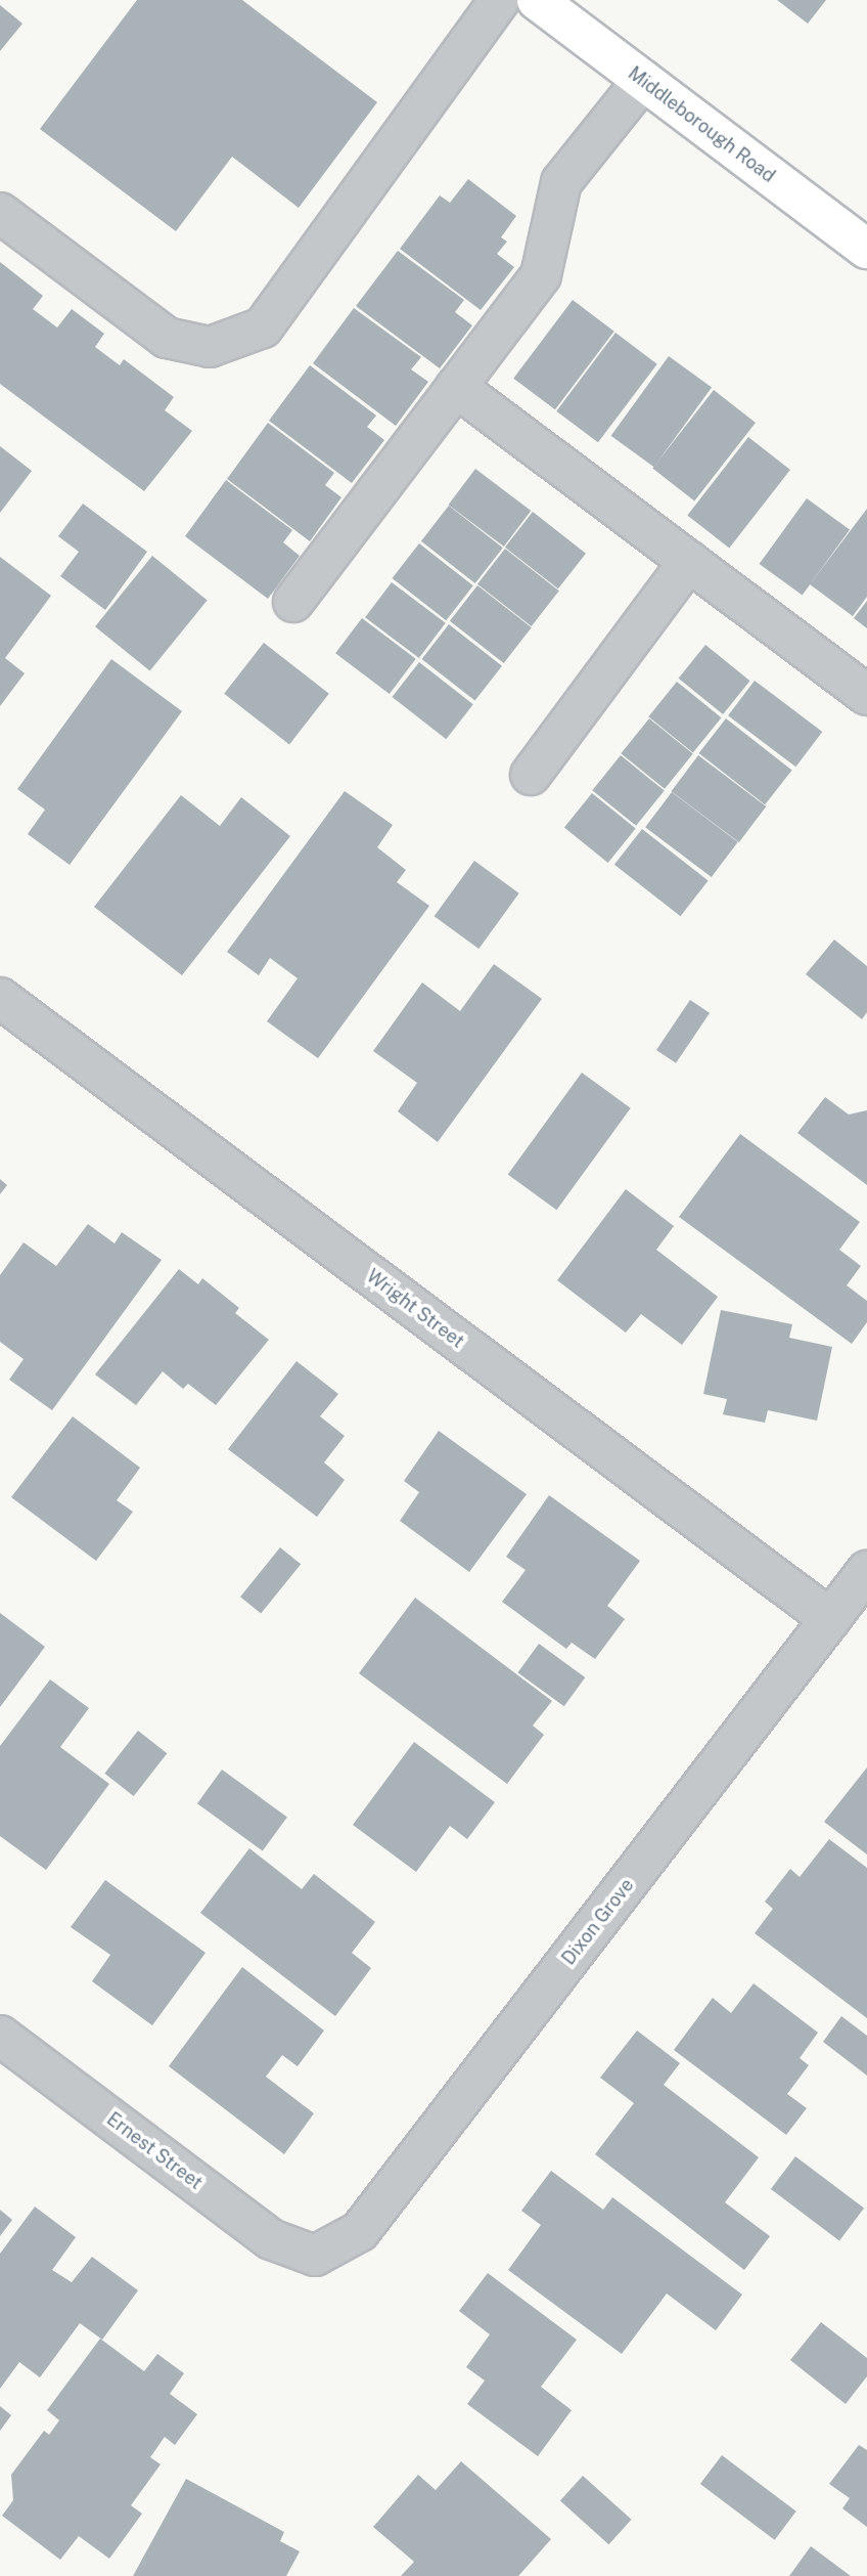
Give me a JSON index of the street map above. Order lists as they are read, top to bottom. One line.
{"streets":{"main road":["Middleborough Road"],"street":["Wright Street","Dixon Grove","Ernest Street"]},"crossings":[["Wright Street","Dixon Grove"],["Dixon Grove","Ernest Street"]]}
